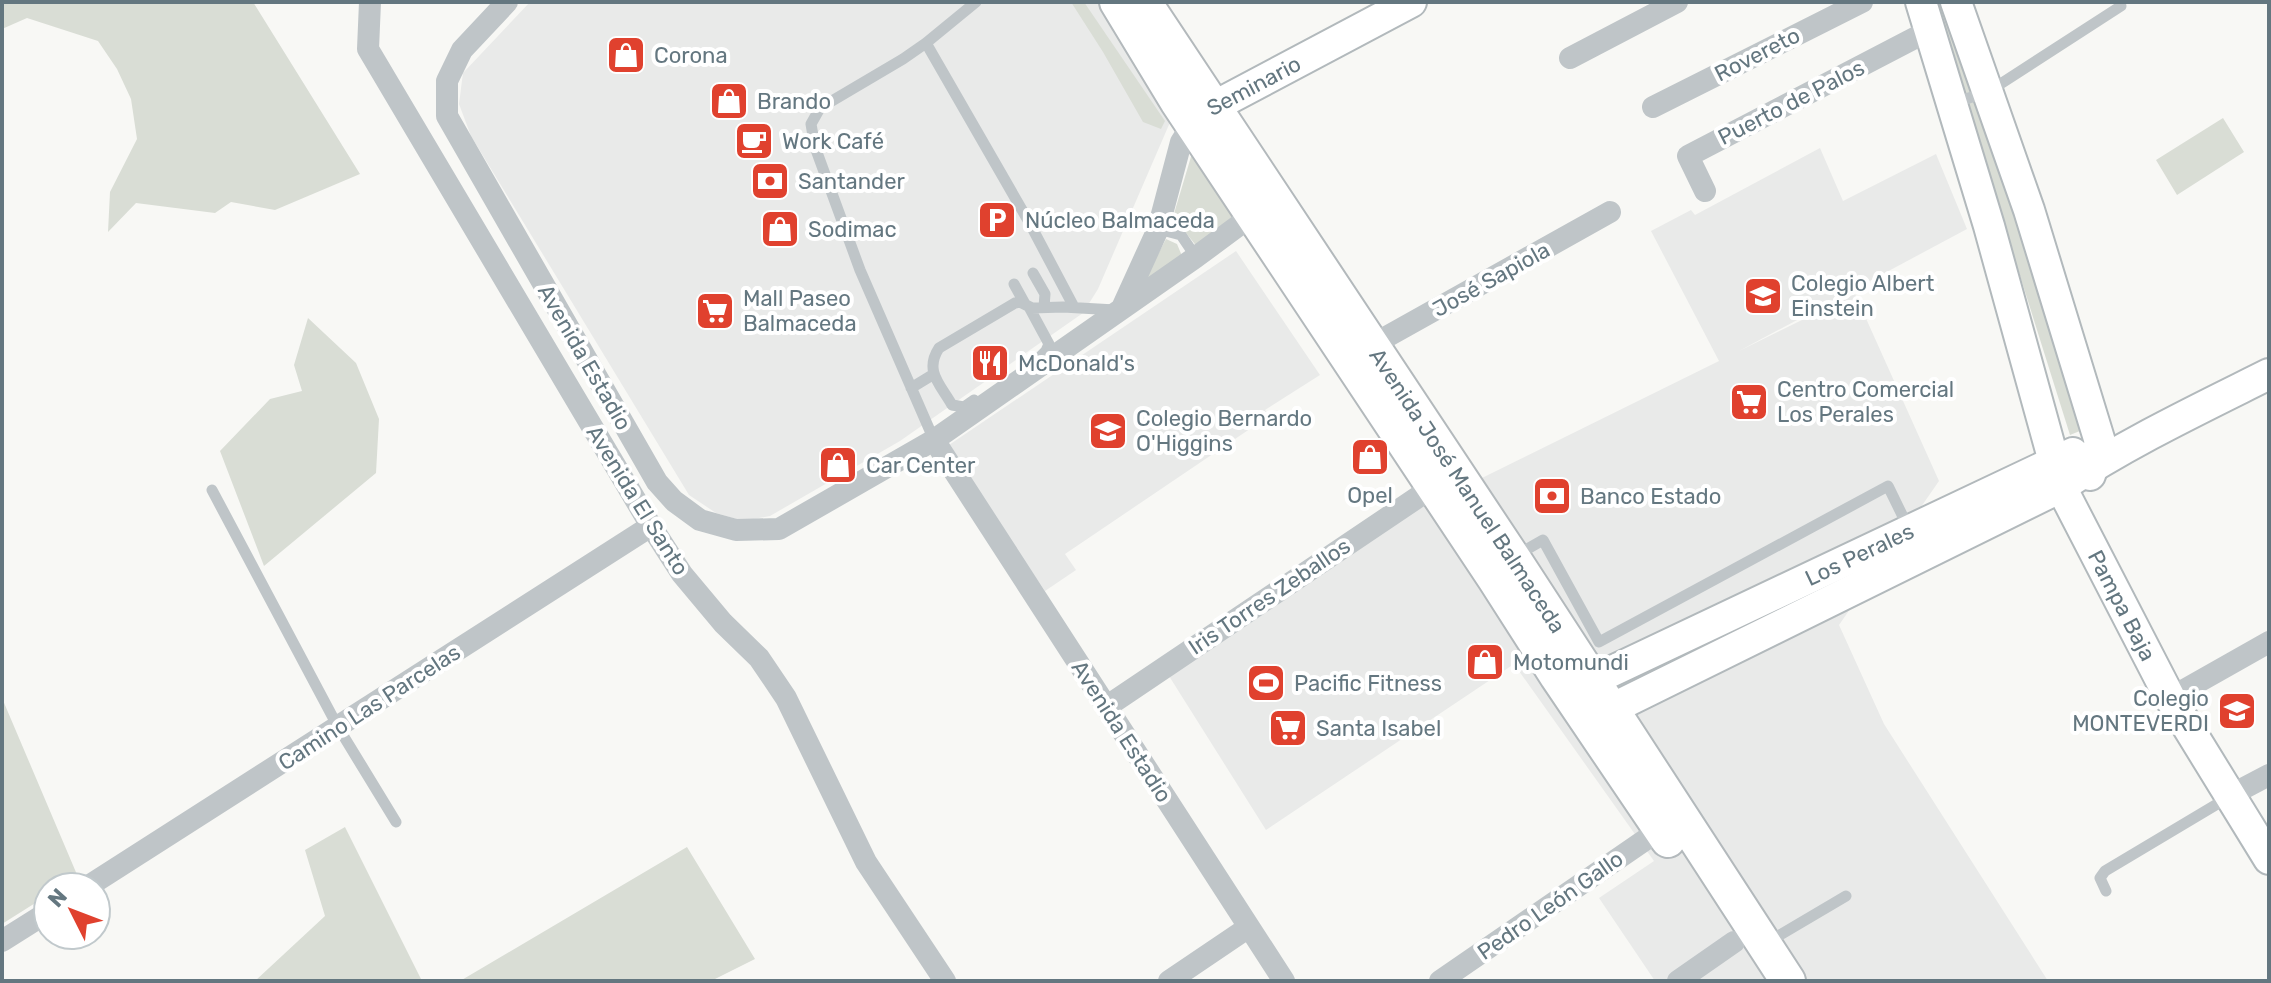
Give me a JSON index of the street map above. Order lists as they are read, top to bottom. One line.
{"streets":{"main road":["Avenida José Manuel Balmaceda"],"street":["Rovereto","Seminario","Puerto de Palos","José Sapiola","Avenida Estadio","Avenida El Santo","Los Perales","Iris Torres Zeballos","Pampa Baja","Camino Las Parcelas","Pedro León Gallo"]},"crossings":[["Seminario","Avenida Estadio"],["Seminario","Avenida José Manuel Balmaceda"],["Puerto de Palos","Pampa Baja"],["José Sapiola","Avenida José Manuel Balmaceda"],["Avenida Estadio","Avenida José Manuel Balmaceda"],["Avenida Estadio","Iris Torres Zeballos"],["Avenida José Manuel Balmaceda","Los Perales"],["Avenida José Manuel Balmaceda","Iris Torres Zeballos"],["Avenida José Manuel Balmaceda","Pedro León Gallo"],["Avenida El Santo","Camino Las Parcelas"],["Los Perales","Pampa Baja"]],"places":{"shop":["Corona","Brando","Sodimac","Opel","Car Center","Motomundi"],"cafe":["Work Café"],"bank":["Santander","Banco Estado"],"parking":["Núcleo Balmaceda"],"school or university":["Colegio Albert Einstein","Colegio Bernardo O'Higgins","Colegio MONTEVERDI"],"supermarket":["Mall Paseo Balmaceda","Centro Comercial Los Perales","Santa Isabel"],"restaurant":["McDonald's"],"sports":["Pacific Fitness"]},"north":"top left"}
